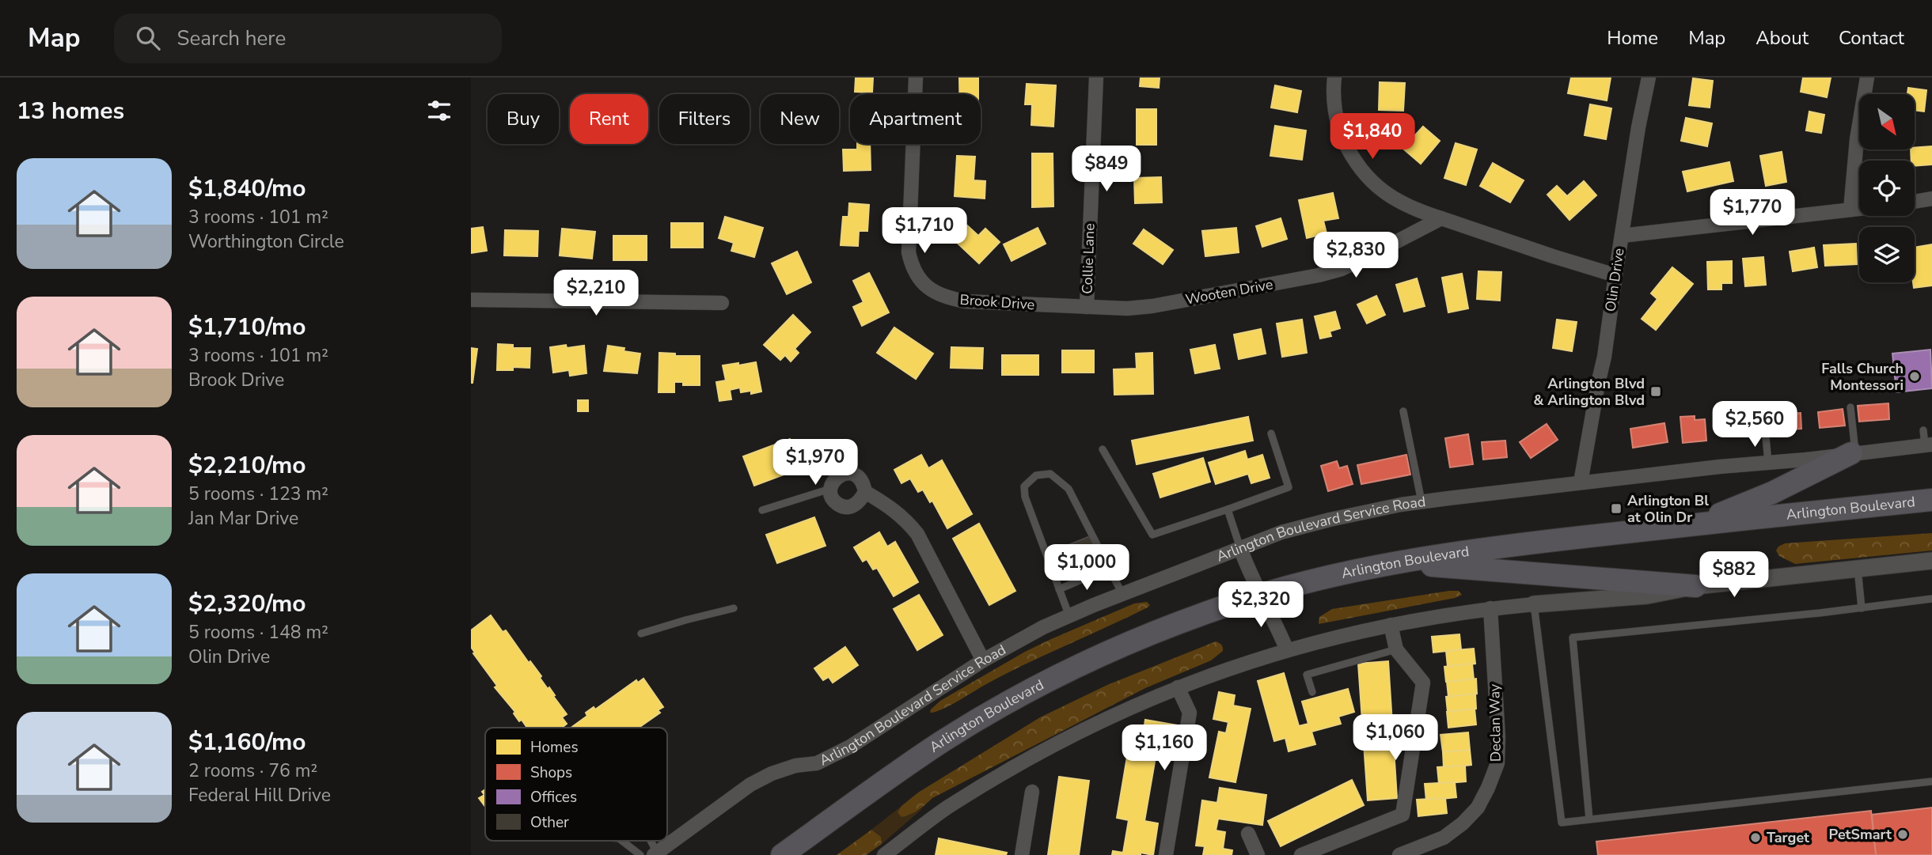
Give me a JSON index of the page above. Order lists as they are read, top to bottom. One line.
{"streets":{"highway":["Arlington Boulevard"],"street":["Collie Lane","Olin Drive","Wooten Drive","Brook Drive","Arlington Boulevard Service Road","Declan Way"]},"crossings":[["Collie Lane","Wooten Drive"],["Collie Lane","Brook Drive"],["Olin Drive","Arlington Boulevard Service Road"],["Wooten Drive","Brook Drive"]],"places":{"other":["Falls Church Montessori","PetSmart","Target"],"transit":["Arlington Blvd & Arlington Blvd","Arlington Bl at Olin Dr"]},"legend":["Homes","Shops","Offices","Other"],"north":"bottom right","page":{"header":"Map","search":"Search here","nav":["Home","Map","About","Contact"],"heading":"13 homes","chip":["Buy","Rent","Filters","New","Apartment"],"price":["$1,840","$849","$1,770","$1,710","$2,830","$2,210","$2,560","$1,970","$1,000","$882","$2,320","$1,060","$1,160"],"list":[{"name":"$1,840/mo","note":"3 rooms · 101 m² · Worthington Circle"},{"name":"$1,710/mo","note":"3 rooms · 101 m² · Brook Drive"},{"name":"$2,210/mo","note":"5 rooms · 123 m² · Jan Mar Drive"},{"name":"$2,320/mo","note":"5 rooms · 148 m² · Olin Drive"},{"name":"$1,160/mo","note":"2 rooms · 76 m² · Federal Hill Drive"}]}}
